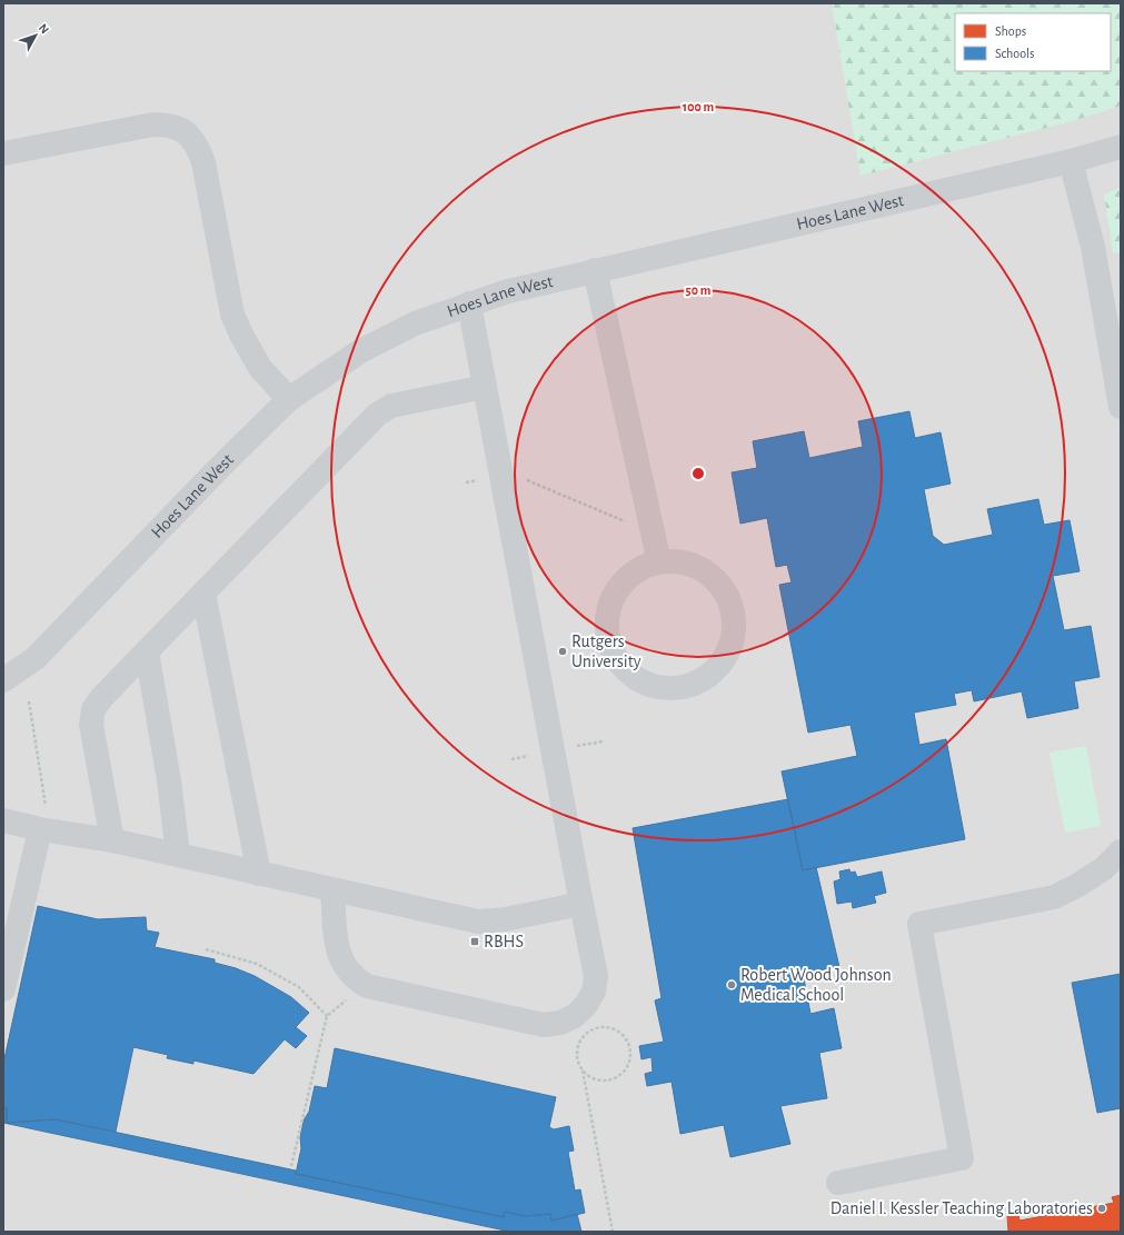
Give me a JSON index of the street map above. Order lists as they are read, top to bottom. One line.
{"streets":{"street":["Hoes Lane West"]},"places":{"other":["Rutgers University","Robert Wood Johnson Medical School","Daniel I. Kessler Teaching Laboratories"],"transit":["RBHS"]},"legend":["Shops","Schools"],"north":"top right","rings":["100 m","50 m"]}
